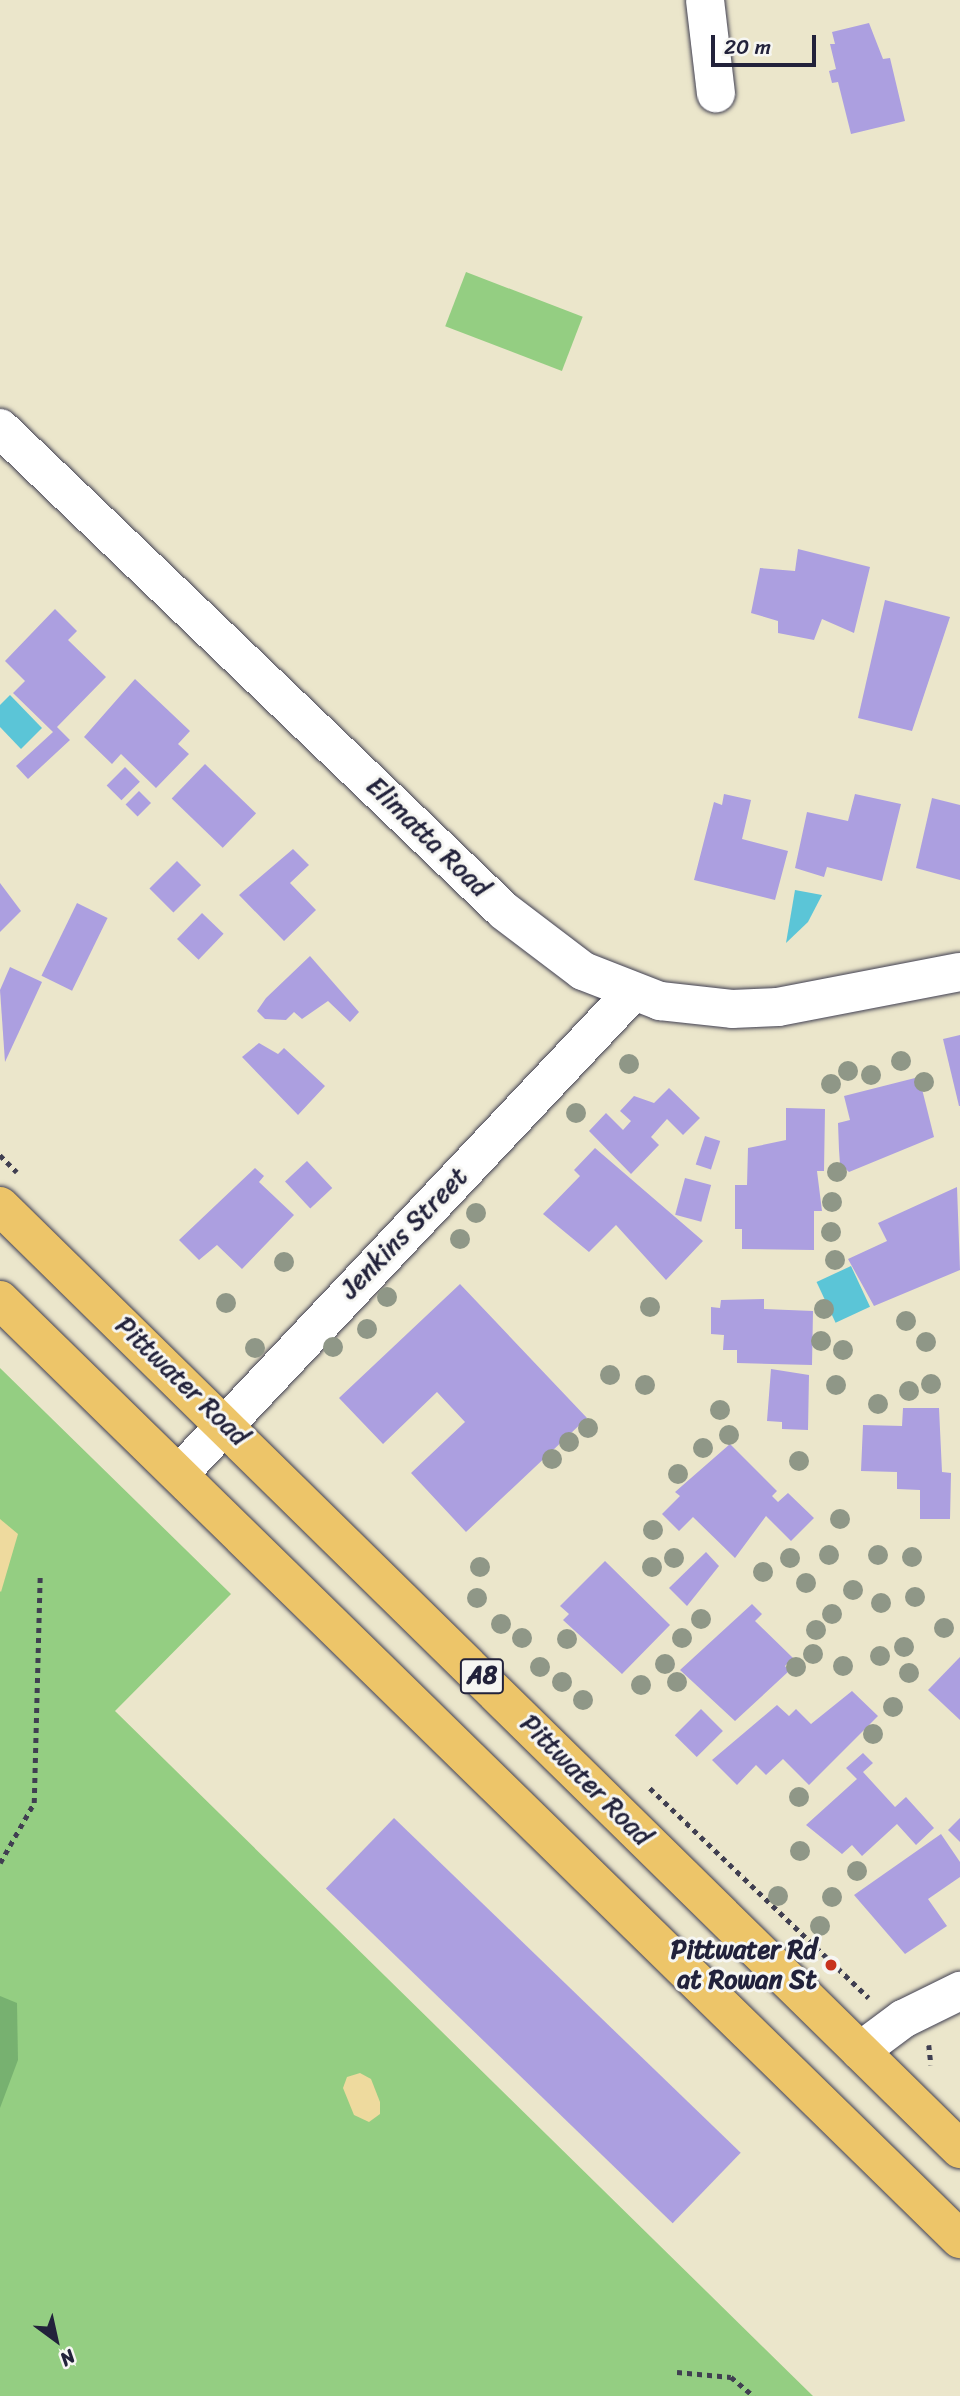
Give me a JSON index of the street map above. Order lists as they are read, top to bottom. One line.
{"streets":{"highway":["Pittwater Road","A8"],"street":["Elimatta Road","Jenkins Street"]},"crossings":[["Elimatta Road","Jenkins Street"],["Jenkins Street","Pittwater Road"],["Jenkins Street","A8"]],"places":["Pittwater Rd at Rowan St"],"scale_bar":"20 m","north":"bottom right"}
